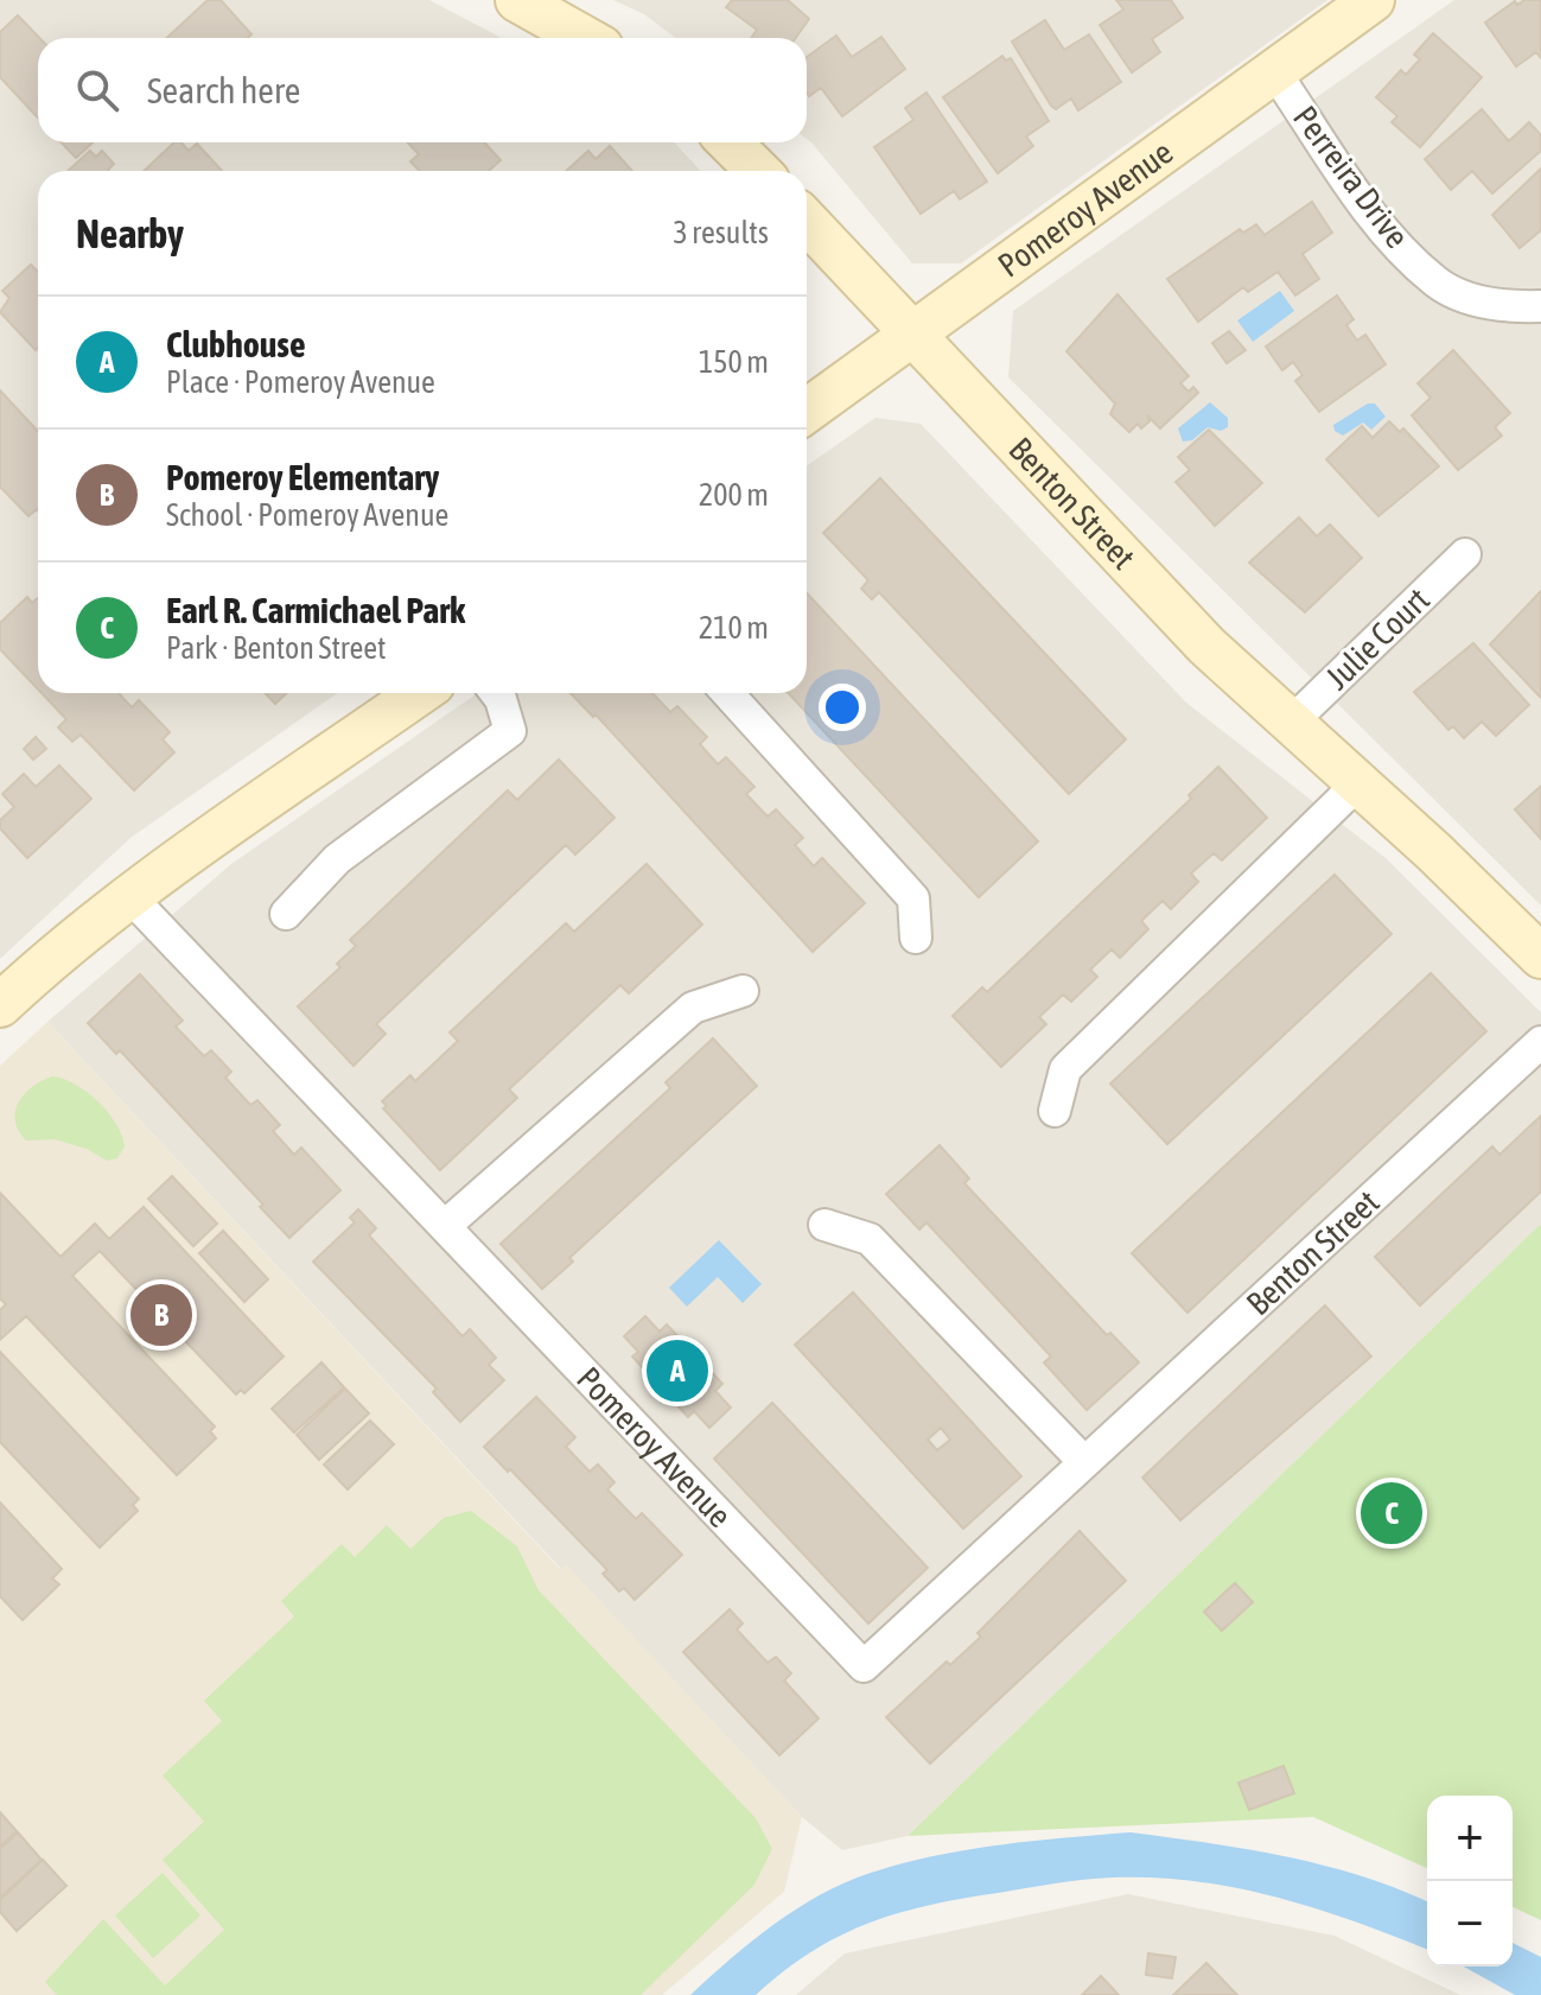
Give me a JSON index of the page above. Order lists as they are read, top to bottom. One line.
{"streets":{"street":["Perreira Drive","Pomeroy Avenue","Benton Street","Julie Court"]},"crossings":[["Perreira Drive","Pomeroy Avenue"],["Pomeroy Avenue","Benton Street"],["Benton Street","Julie Court"]],"page":{"search":"Search here","heading":["Nearby","3 results"],"list":[{"mark":"A","name":"Clubhouse","note":"Place · Pomeroy Avenue","value":"150 m"},{"mark":"B","name":"Pomeroy Elementary","note":"School · Pomeroy Avenue","value":"200 m"},{"mark":"C","name":"Earl R. Carmichael Park","note":"Park · Benton Street","value":"210 m"}],"pins":["B","A","C"],"map_buttons":["+","−"]}}
